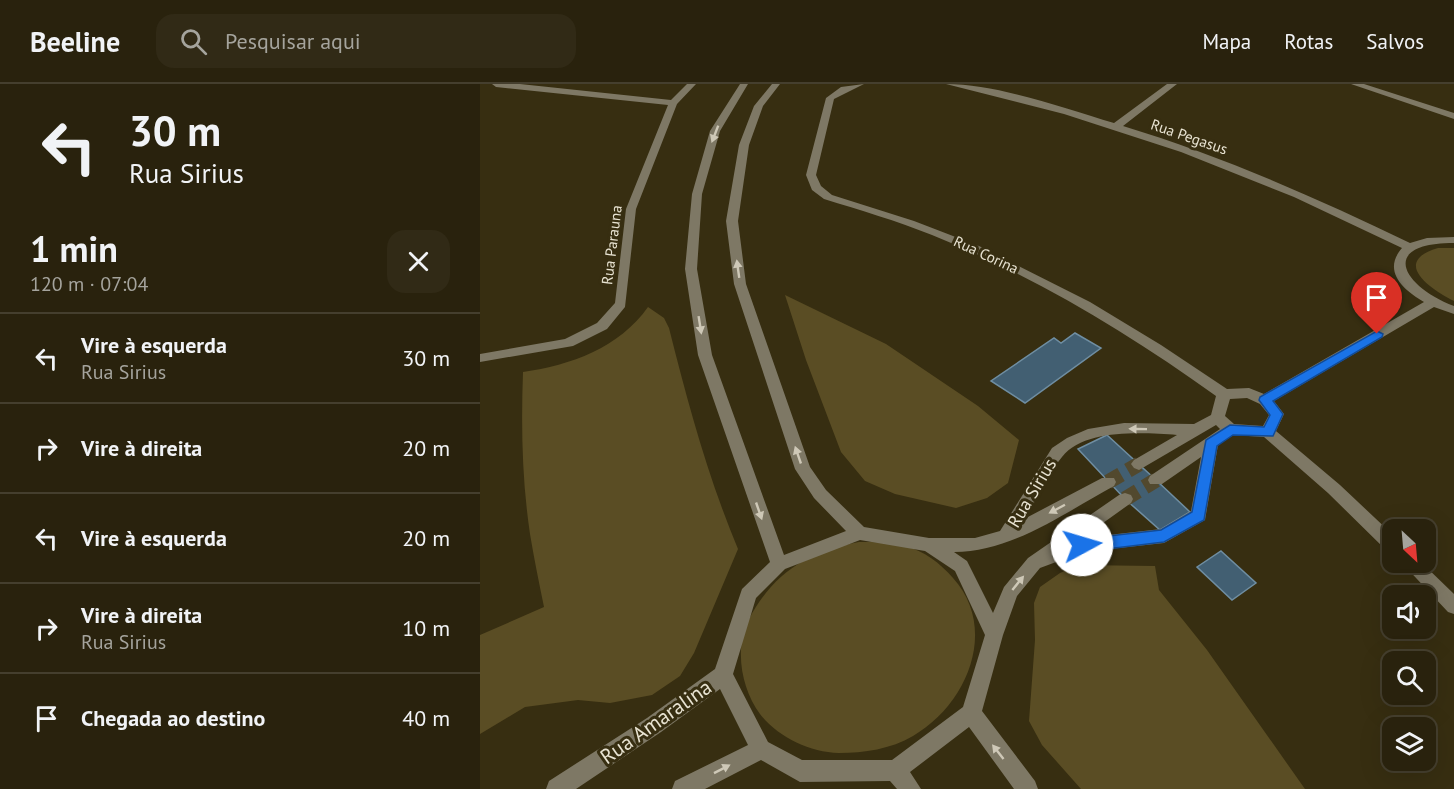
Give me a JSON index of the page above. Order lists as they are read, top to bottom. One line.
{"streets":{"street":["Rua Pegasus","Rua Parauna","Rua Corina","Rua Sirius","Rua Amaralina"]},"north":"bottom right","page":{"header":"Beeline","search":"Pesquisar aqui","nav":["Mapa","Rotas","Salvos"],"turn":["30 m","Rua Sirius"],"heading":["1 min","120 m · 07:04"],"list":[{"name":"Vire à esquerda","note":"Rua Sirius","value":"30 m"},{"name":"Vire à direita","value":"20 m"},{"name":"Vire à esquerda","value":"20 m"},{"name":"Vire à direita","note":"Rua Sirius","value":"10 m"},{"name":"Chegada ao destino","value":"40 m"}]}}
